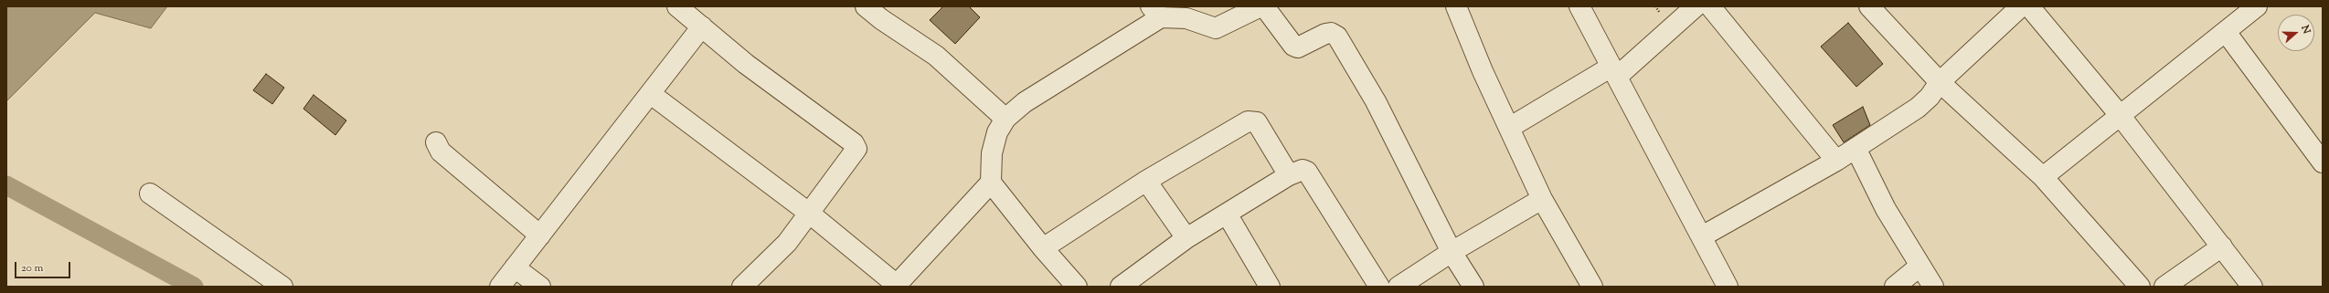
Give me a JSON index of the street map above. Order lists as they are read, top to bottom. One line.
{"scale_bar":"20 m","north":"right"}
